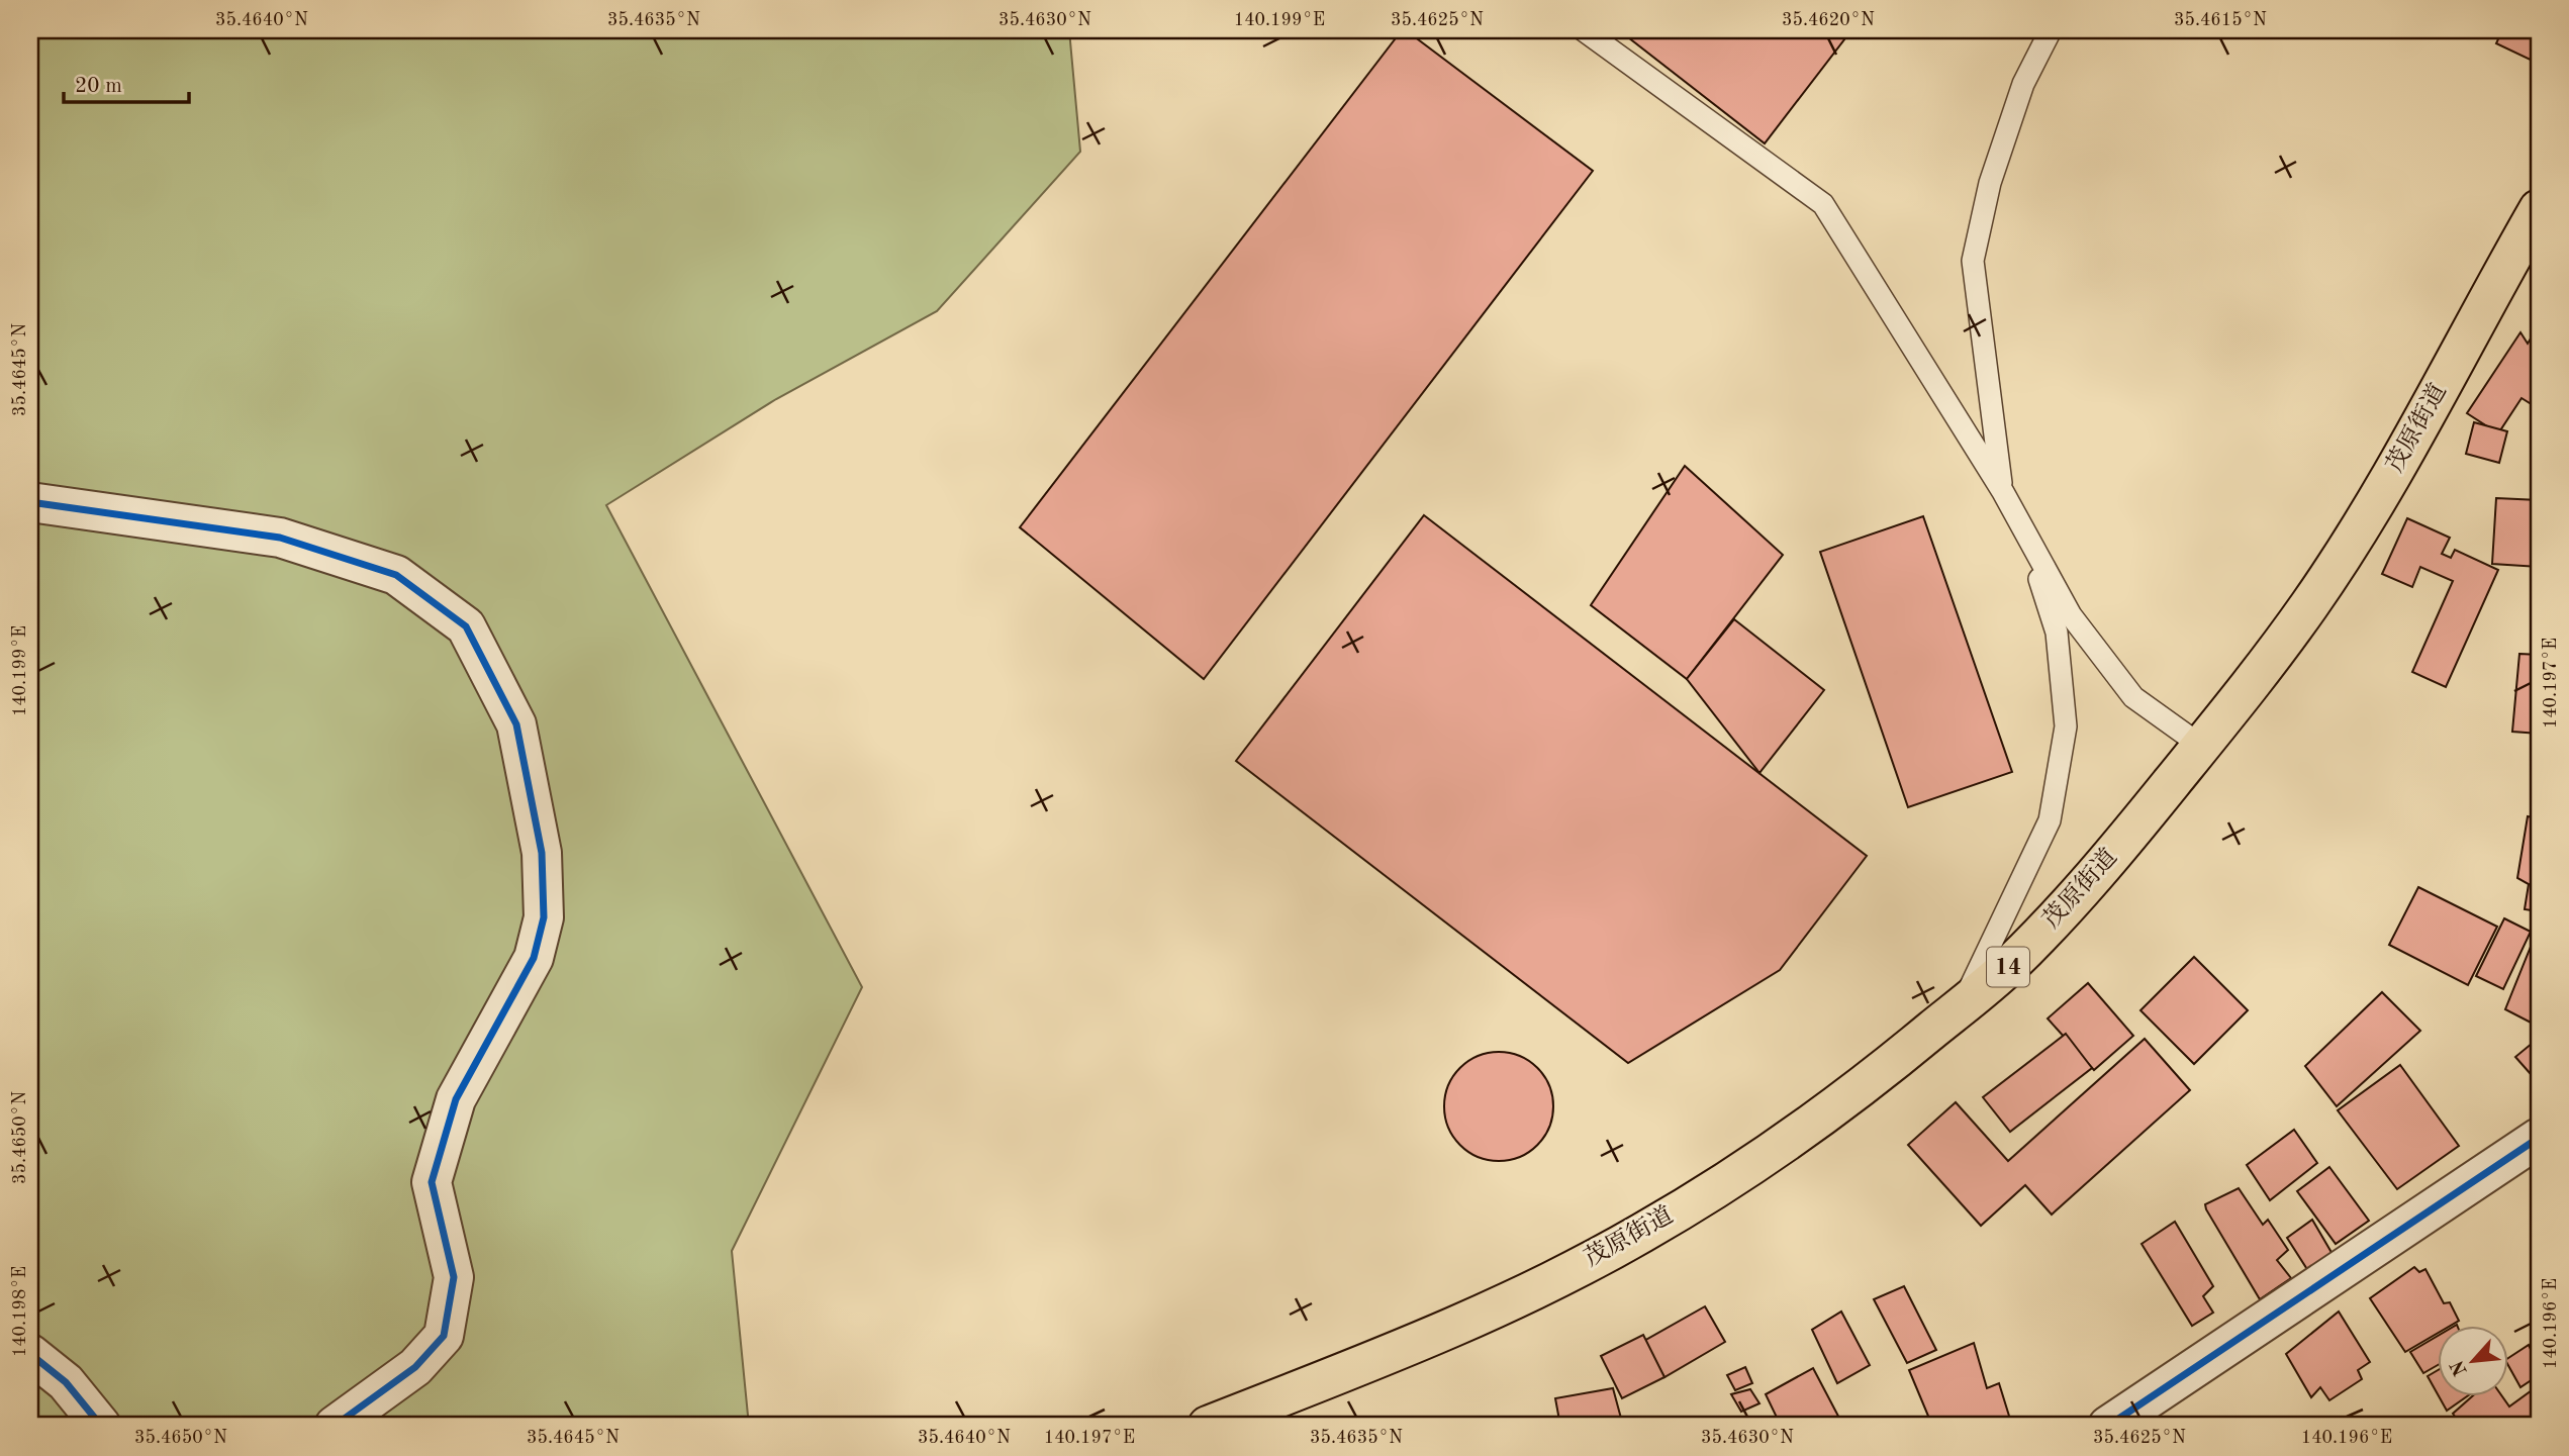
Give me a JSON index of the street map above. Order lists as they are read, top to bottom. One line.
{"streets":{"main road":["茂原街道","14"]},"scale_bar":"20 m","north":"bottom left","coordinates":["35.4640°N","35.4635°N","35.4630°N","140.199°E","35.4625°N","35.4620°N","35.4615°N","35.4645°N","140.197°E","35.4650°N","140.198°E","140.196°E"]}
